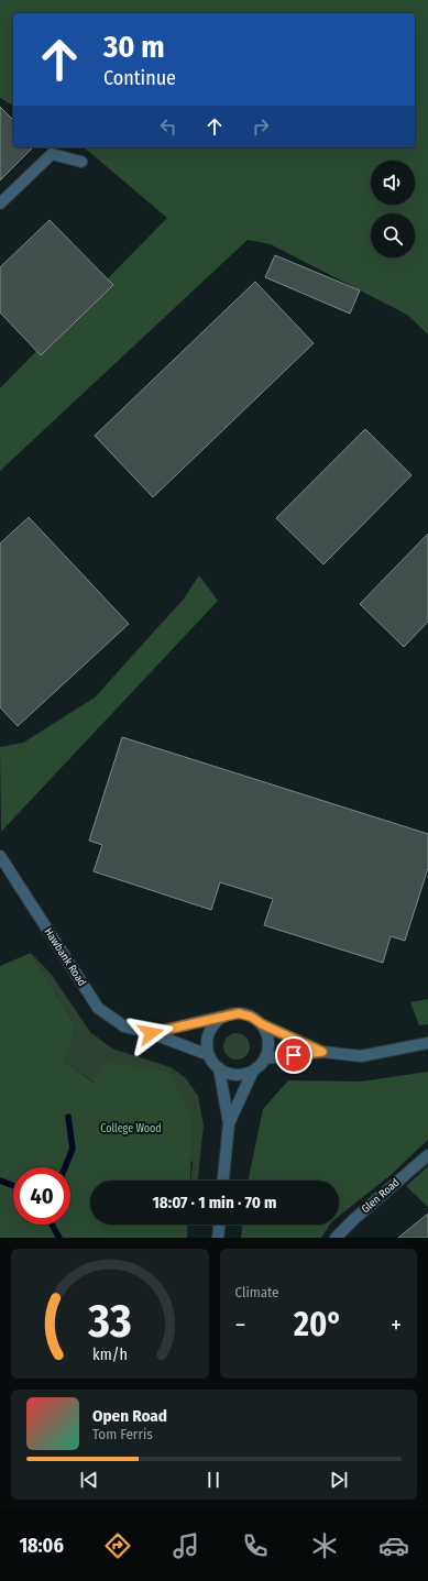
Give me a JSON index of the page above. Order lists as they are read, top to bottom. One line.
{"streets":{"street":["Hawbank Road","Glen Road"]},"parks":["College Wood"],"page":{"turn":["30 m","Continue"],"limit":"40","trip":"18:07 · 1 min · 70 m","tile":"Climate","heat":["−","20°","+"],"song":["Open Road","Tom Ferris"],"tabs":"18:06","gauge":["33","km/h"]}}
